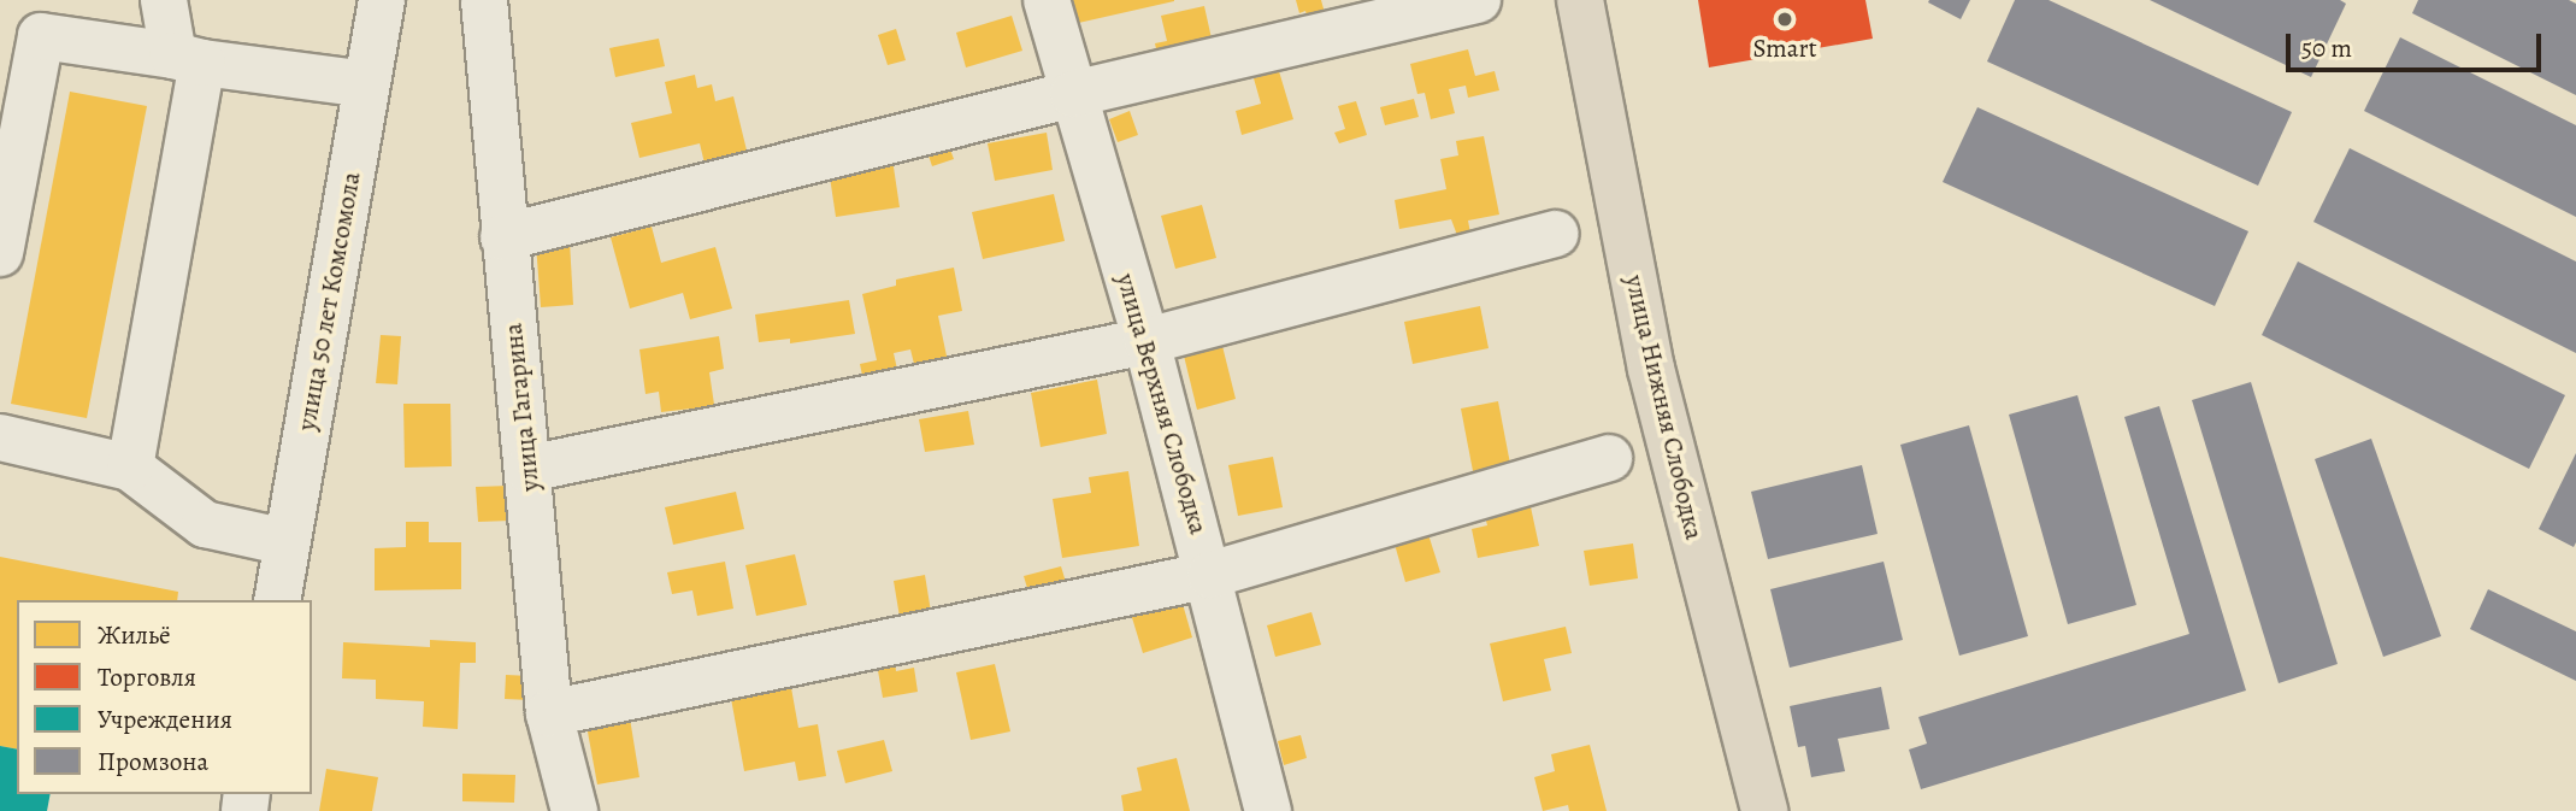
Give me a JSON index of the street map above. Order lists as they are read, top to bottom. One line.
{"streets":{"main road":["улица Нижняя Слободка"],"street":["улица 50 лет Комсомола","улица Верхняя Слободка","улица Гагарина"]},"places":["Smart"],"legend":["Жильё","Торговля","Учреждения","Промзона"],"scale_bar":"50 m"}
